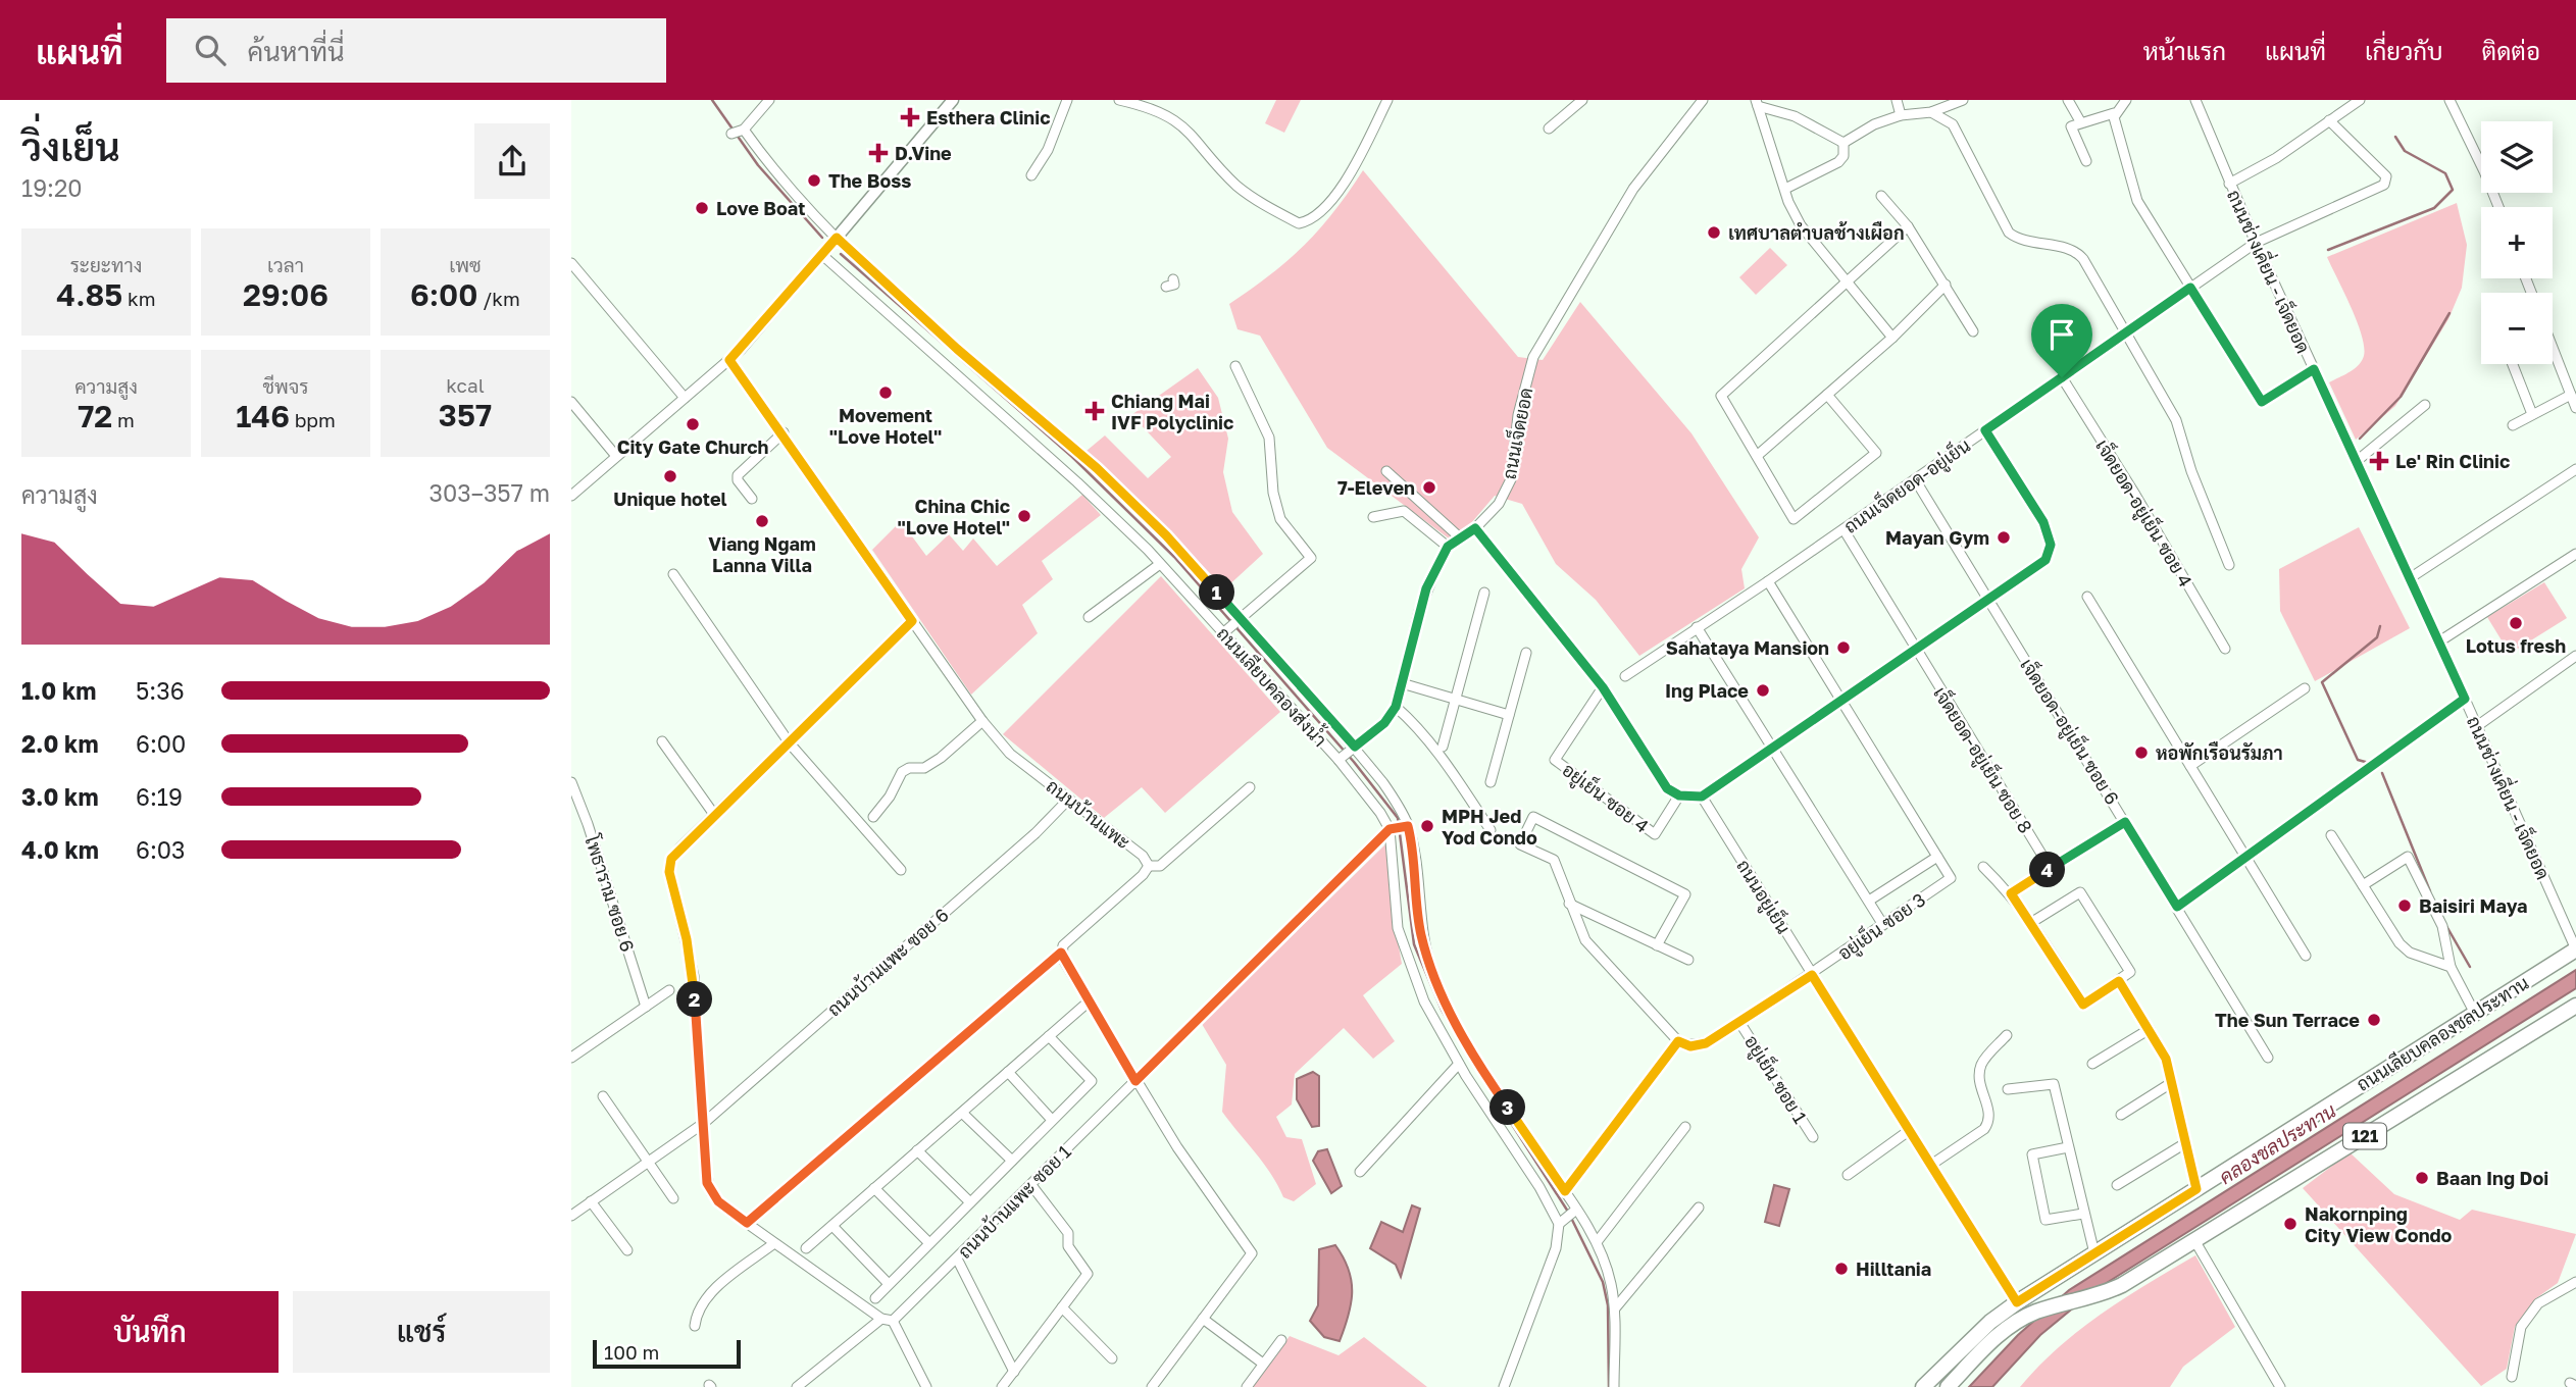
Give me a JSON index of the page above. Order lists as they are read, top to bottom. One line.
{"streets":{"main road":["ถนนเลียบคลองชลประทาน","121"],"street":["ถนนช่างเคี่ยน - เจ็ดยอด","ถนนเจ็ดยอด","ถนนเจ็ดยอด-อยู่เย็น","เจ็ดยอด-อยู่เย็น ซอย 4","ถนนเลียบคลองส่งน้ำ","เจ็ดยอด-อยู่เย็น ซอย 6","เจ็ดยอด-อยู่เย็น ซอย 8","อยู่เย็น ซอย 4","ถนนบ้านแพะ","โพธาราม ซอย 6","ถนนอยู่เย็น","อยู่เย็น ซอย 3","ถนนบ้านแพะ ซอย 6","อยู่เย็น ซอย 1","ถนนบ้านแพะ ซอย 1"]},"crossings":[["ถนนช่างเคี่ยน - เจ็ดยอด","ถนนเจ็ดยอด-อยู่เย็น"],["ถนนช่างเคี่ยน - เจ็ดยอด","ถนนเลียบคลองชลประทาน"],["ถนนเจ็ดยอด-อยู่เย็น","เจ็ดยอด-อยู่เย็น ซอย 4"],["ถนนเจ็ดยอด-อยู่เย็น","เจ็ดยอด-อยู่เย็น ซอย 6"],["ถนนเจ็ดยอด-อยู่เย็น","เจ็ดยอด-อยู่เย็น ซอย 8"],["ถนนบ้านแพะ","ถนนบ้านแพะ ซอย 6"],["ถนนอยู่เย็น","อยู่เย็น ซอย 3"],["ถนนอยู่เย็น","ถนนเลียบคลองชลประทาน"],["อยู่เย็น ซอย 3","อยู่เย็น ซอย 1"]],"water":["คลองชลประทาน"],"places":{"health":["Esthera Clinic","D.Vine","Chiang Mai IVF Polyclinic","Le' Rin Clinic"],"other":["The Boss","Love Boat","เทศบาลตำบลช้างเผือก","Movement \"Love Hotel\"","City Gate Church","Unique hotel","7-Eleven","China Chic \"Love Hotel\"","Viang Ngam Lanna Villa","Mayan Gym","Lotus fresh","Sahataya Mansion","Ing Place","หอพักเรือนรัมภา","MPH Jed Yod Condo","Baisiri Maya","The Sun Terrace","Baan Ing Doi","Nakornping City View Condo","Hilltania"]},"scale_bar":"100 m","page":{"header":"แผนที่","search":"ค้นหาที่นี่","nav":["หน้าแรก","แผนที่","เกี่ยวกับ","ติดต่อ"],"heading":["วิ่งเย็น","19:20"],"map_buttons":["+","−"],"stats":[["ระยะทาง","4.85 km"],["เวลา","29:06"],["เพซ","6:00 /km"],["ความสูง","72 m"],["ชีพจร","146 bpm"],["kcal","357"]],"chart":["ความสูง","303–357 m"],"pins":["1","4","2","3"],"list":[{"name":"1.0 km","note":"5:36"},{"name":"2.0 km","note":"6:00"},{"name":"3.0 km","note":"6:19"},{"name":"4.0 km","note":"6:03"}],"buttons":["บันทึก","แชร์"],"scale":"100 m"}}
